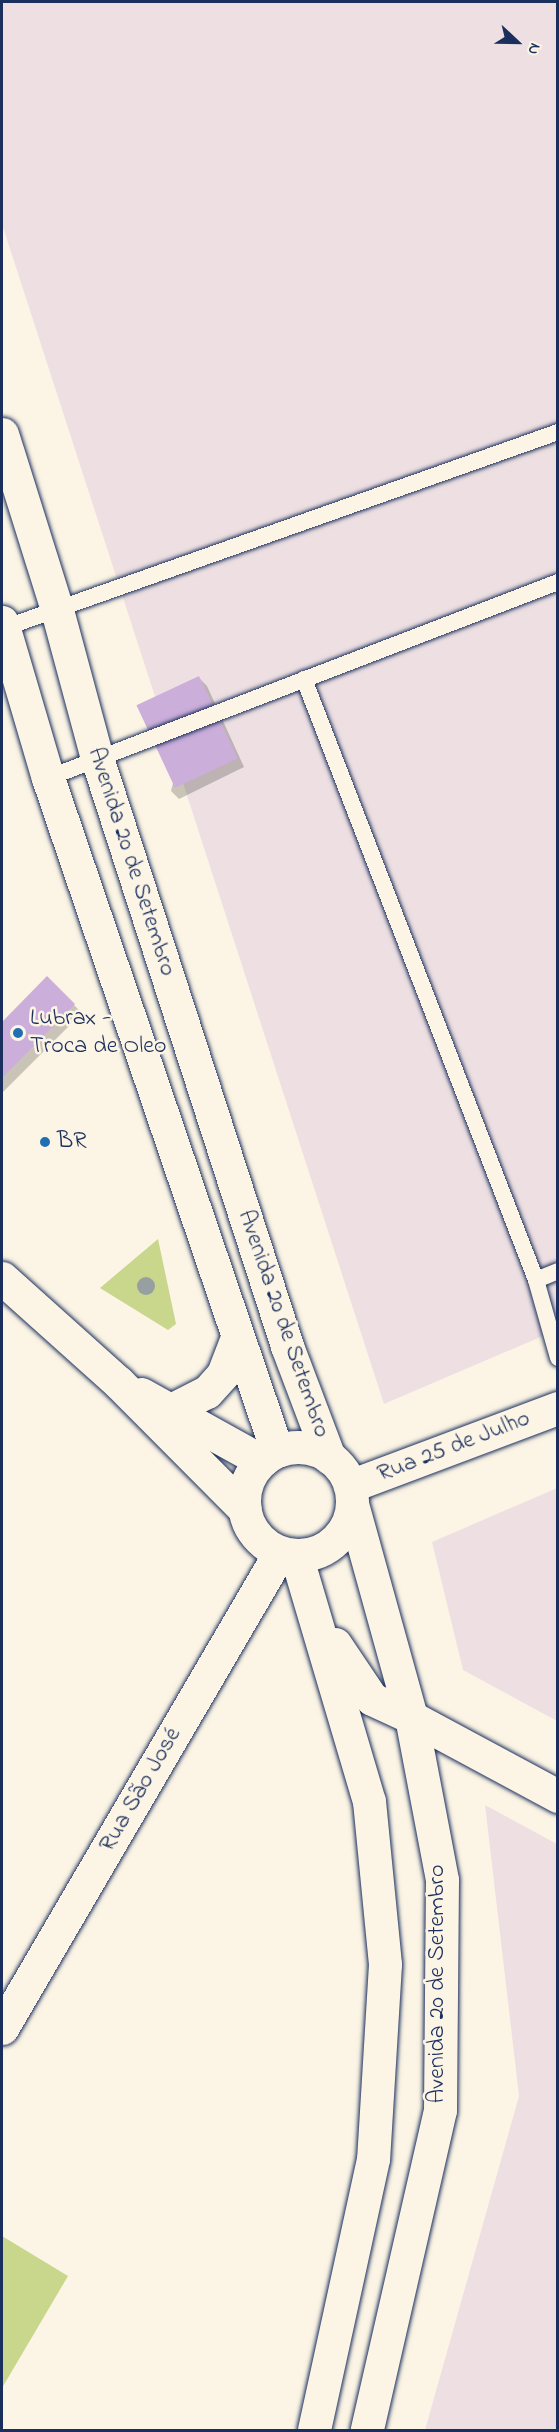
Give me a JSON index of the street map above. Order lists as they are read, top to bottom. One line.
{"streets":{"main road":["Avenida 20 de Setembro","Rua 25 de Julho","Rua São José"]},"crossings":[["Avenida 20 de Setembro","Rua 25 de Julho"],["Avenida 20 de Setembro","Rua São José"],["Rua 25 de Julho","Rua São José"]],"places":["Lubrax - Troca de Oleo","BR"],"north":"right"}
